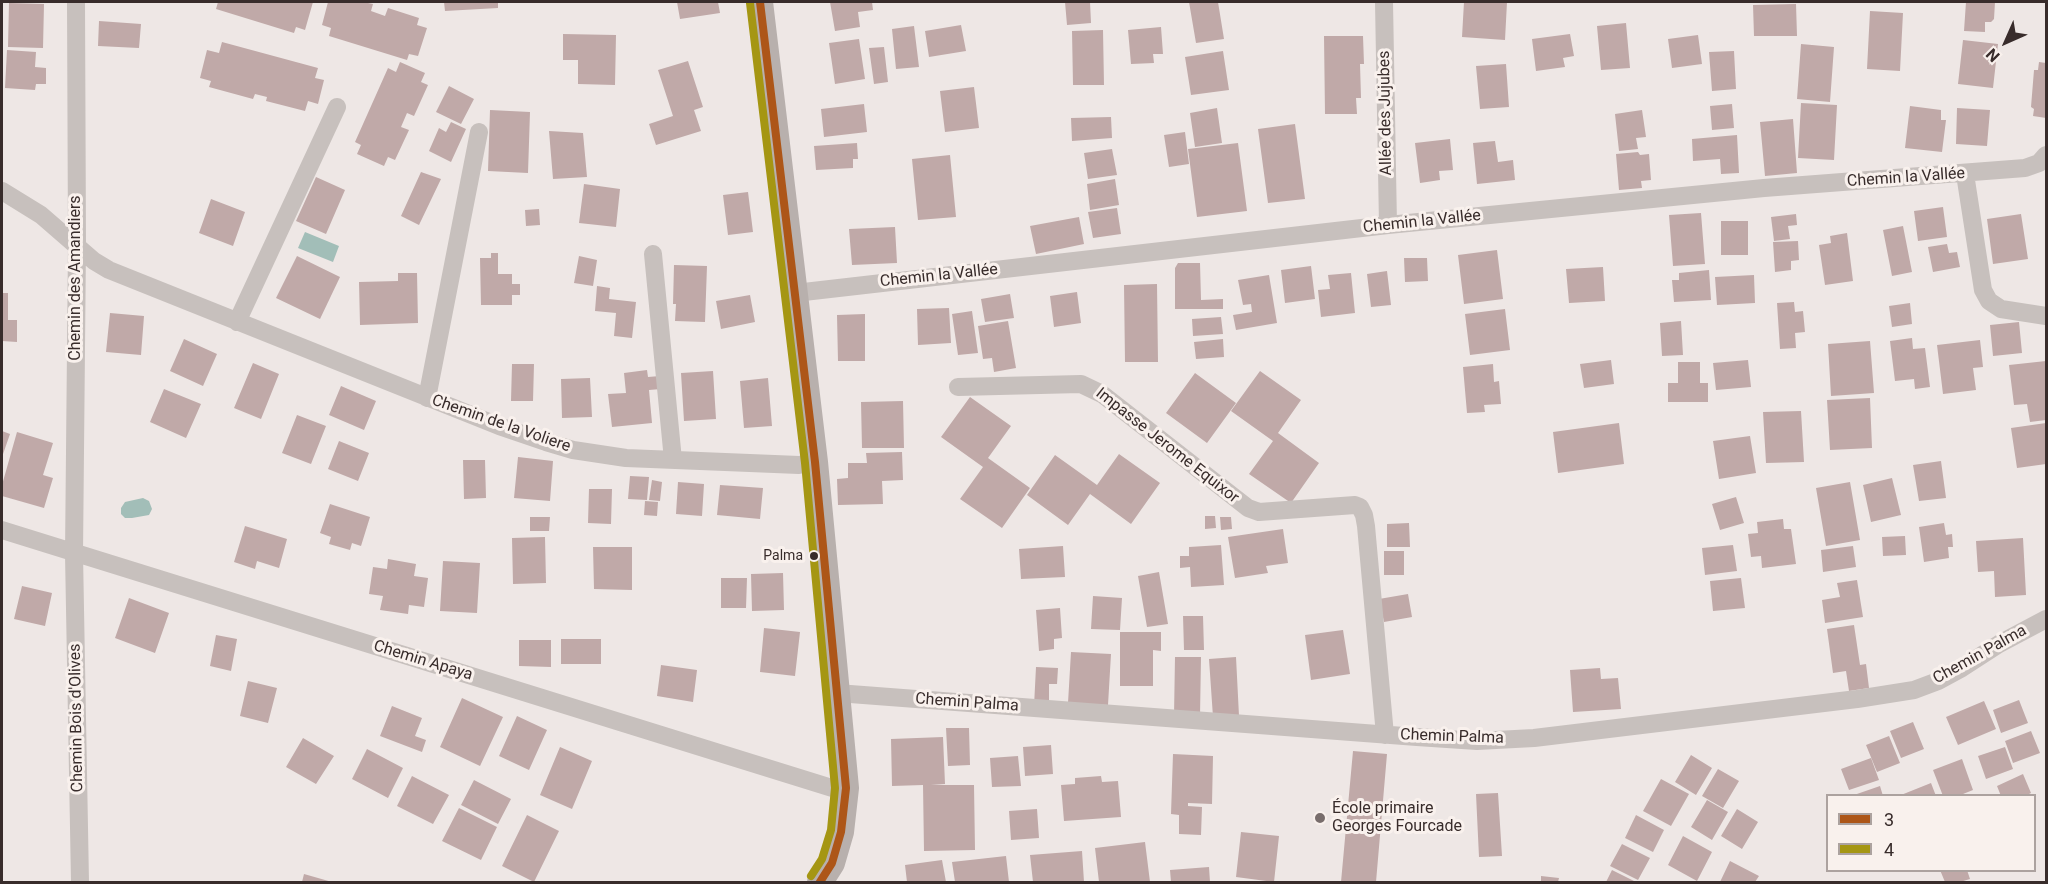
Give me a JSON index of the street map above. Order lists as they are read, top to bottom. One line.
{"streets":{"street":["Allée des Jujubes","Chemin la Vallée","Chemin des Amandiers","Chemin de la Voliere","Impasse Jerome Equixor","Chemin Palma","Chemin Apaya","Chemin Bois d'Olives"]},"crossings":[["Allée des Jujubes","Chemin la Vallée"],["Chemin des Amandiers","Chemin de la Voliere"],["Chemin des Amandiers","Chemin Apaya"],["Chemin des Amandiers","Chemin Bois d'Olives"],["Impasse Jerome Equixor","Chemin Palma"],["Chemin Apaya","Chemin Bois d'Olives"]],"places":["Palma","École primaire Georges Fourcade"],"lines":["transit line 3","transit line 4"],"legend":["3","4"],"north":"bottom left"}
